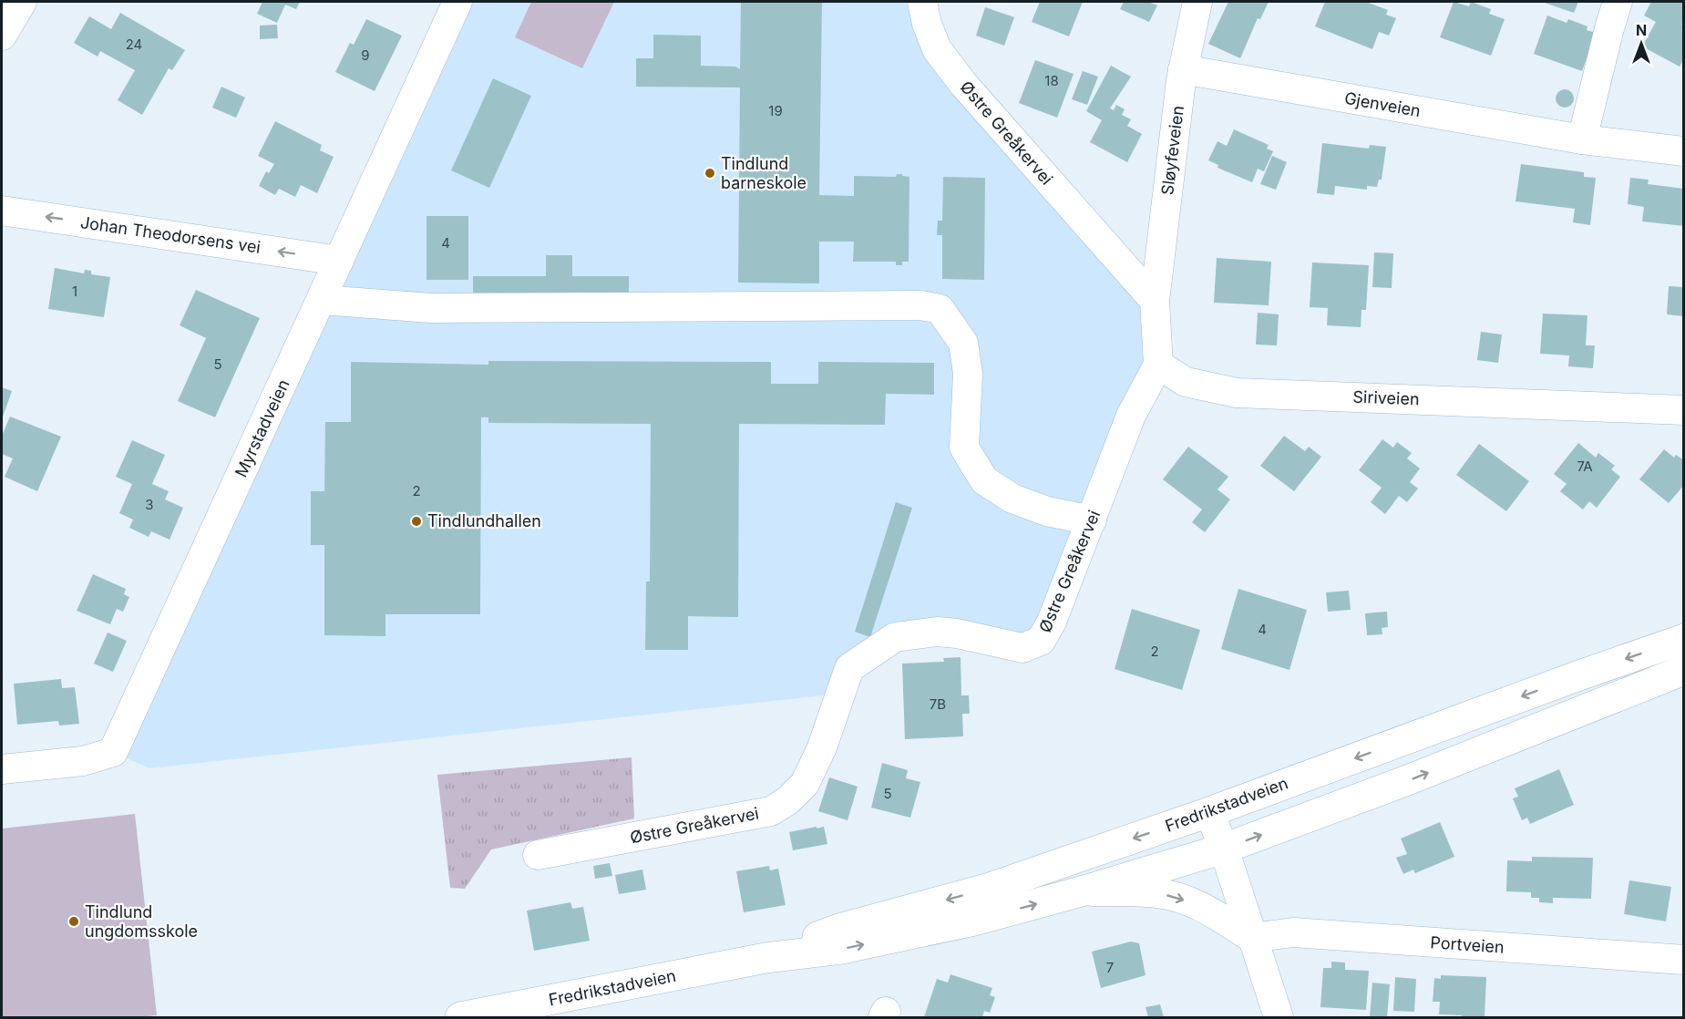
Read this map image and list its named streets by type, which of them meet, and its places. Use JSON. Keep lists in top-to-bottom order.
{
  "streets": {
    "main road": ["Fredrikstadveien"],
    "street": [
      "Gjenveien",
      "Østre Greåkervei",
      "Sløyfeveien",
      "Johan Theodorsens vei",
      "Siriveien",
      "Myrstadveien",
      "Portveien"
    ]
  },
  "crossings": [
    ["Gjenveien", "Sløyfeveien"],
    ["Østre Greåkervei", "Sløyfeveien"],
    ["Østre Greåkervei", "Siriveien"],
    ["Johan Theodorsens vei", "Myrstadveien"]
  ],
  "one_way": ["Johan Theodorsens vei"],
  "places": ["Tindlund barneskole", "Tindlundhallen", "Tindlund ungdomsskole"],
  "house_numbers": [
    "24",
    "9",
    "18",
    "19",
    "4",
    "1",
    "5",
    "7A",
    "2",
    "3",
    "4",
    "2",
    "7B",
    "5",
    "7"
  ],
  "north": "top"
}
